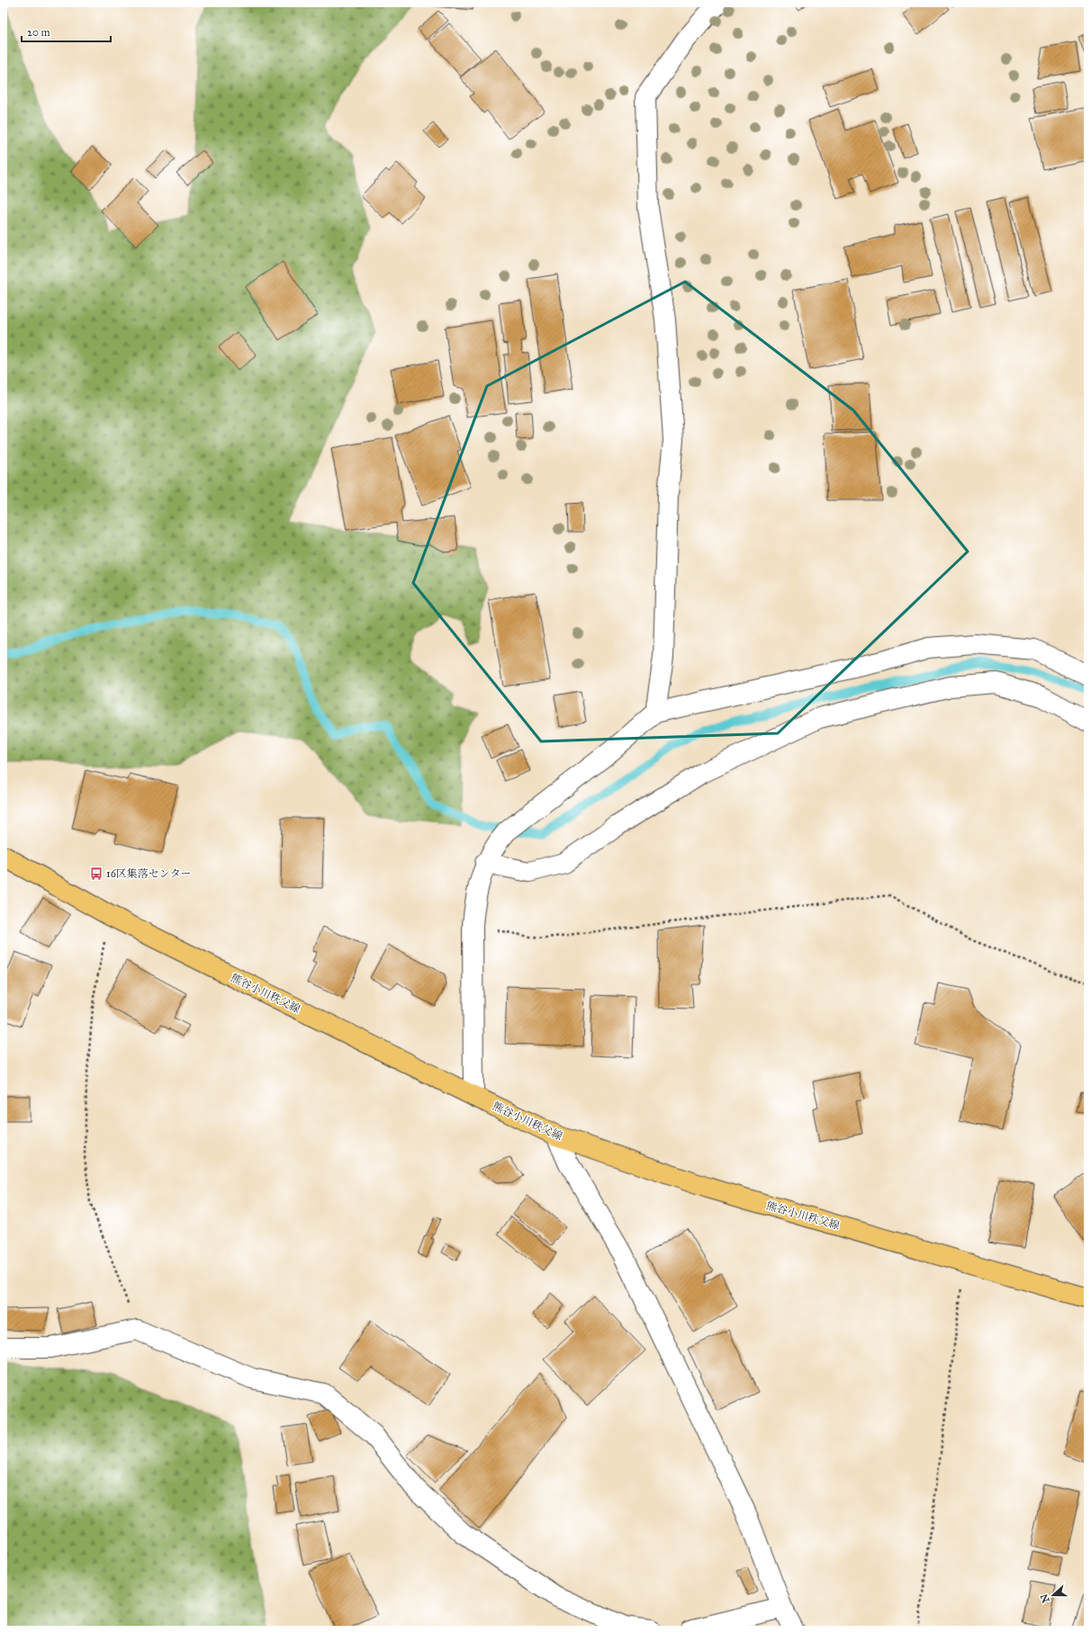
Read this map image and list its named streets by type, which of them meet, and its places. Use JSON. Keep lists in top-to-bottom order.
{
  "streets": {
    "main road": ["熊谷小川秩父線"]
  },
  "places": {
    "bus stop": ["16区集落センター"]
  },
  "scale_bar": "20 m",
  "north": "left"
}
